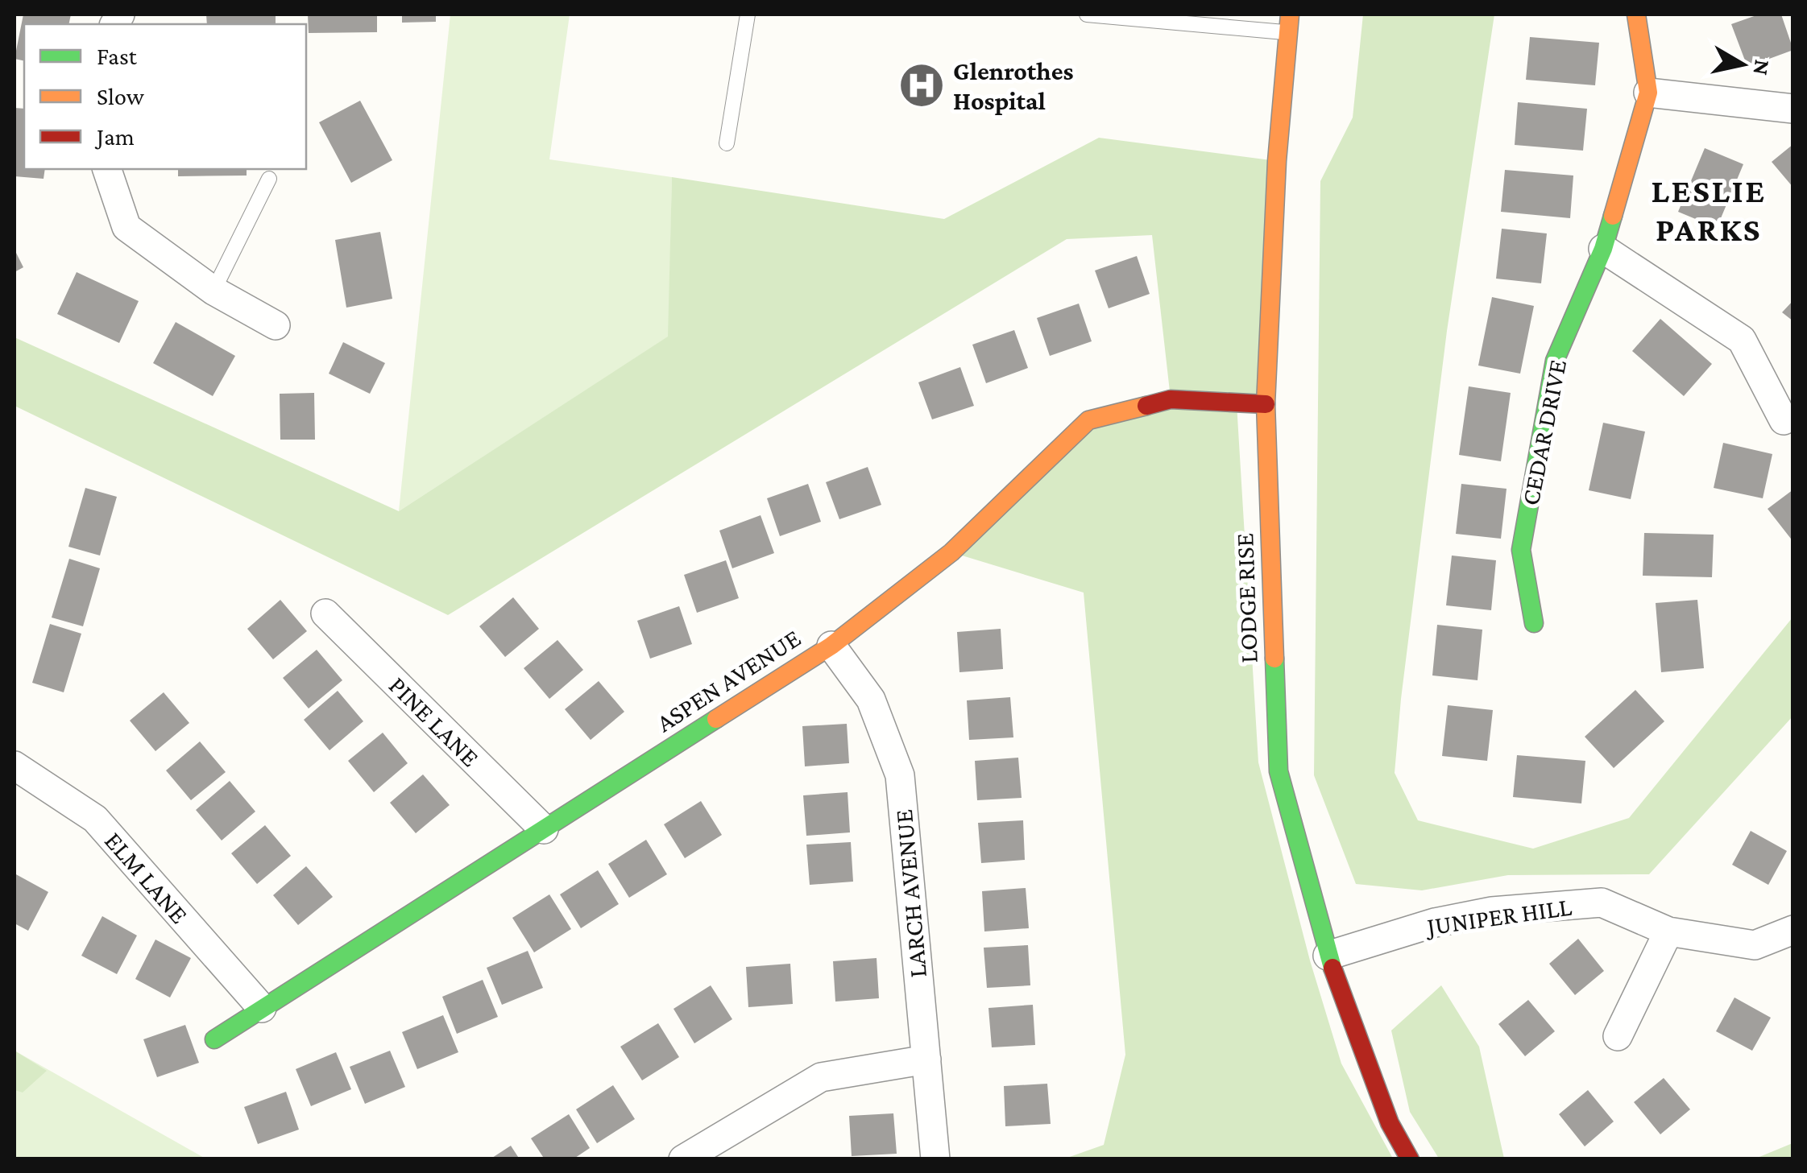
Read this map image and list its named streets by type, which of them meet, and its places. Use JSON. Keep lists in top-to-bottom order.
{
  "streets": {
    "street": [
      "CEDAR DRIVE",
      "LODGE RISE",
      "ASPEN AVENUE",
      "PINE LANE",
      "ELM LANE",
      "LARCH AVENUE",
      "JUNIPER HILL"
    ]
  },
  "crossings": [
    ["LODGE RISE", "ASPEN AVENUE"],
    ["LODGE RISE", "JUNIPER HILL"],
    ["ASPEN AVENUE", "PINE LANE"],
    ["ASPEN AVENUE", "ELM LANE"],
    ["ASPEN AVENUE", "LARCH AVENUE"]
  ],
  "districts": ["LESLIE PARKS"],
  "places": {
    "hospital": ["Glenrothes Hospital"]
  },
  "legend": ["Fast", "Slow", "Jam"],
  "north": "right"
}
